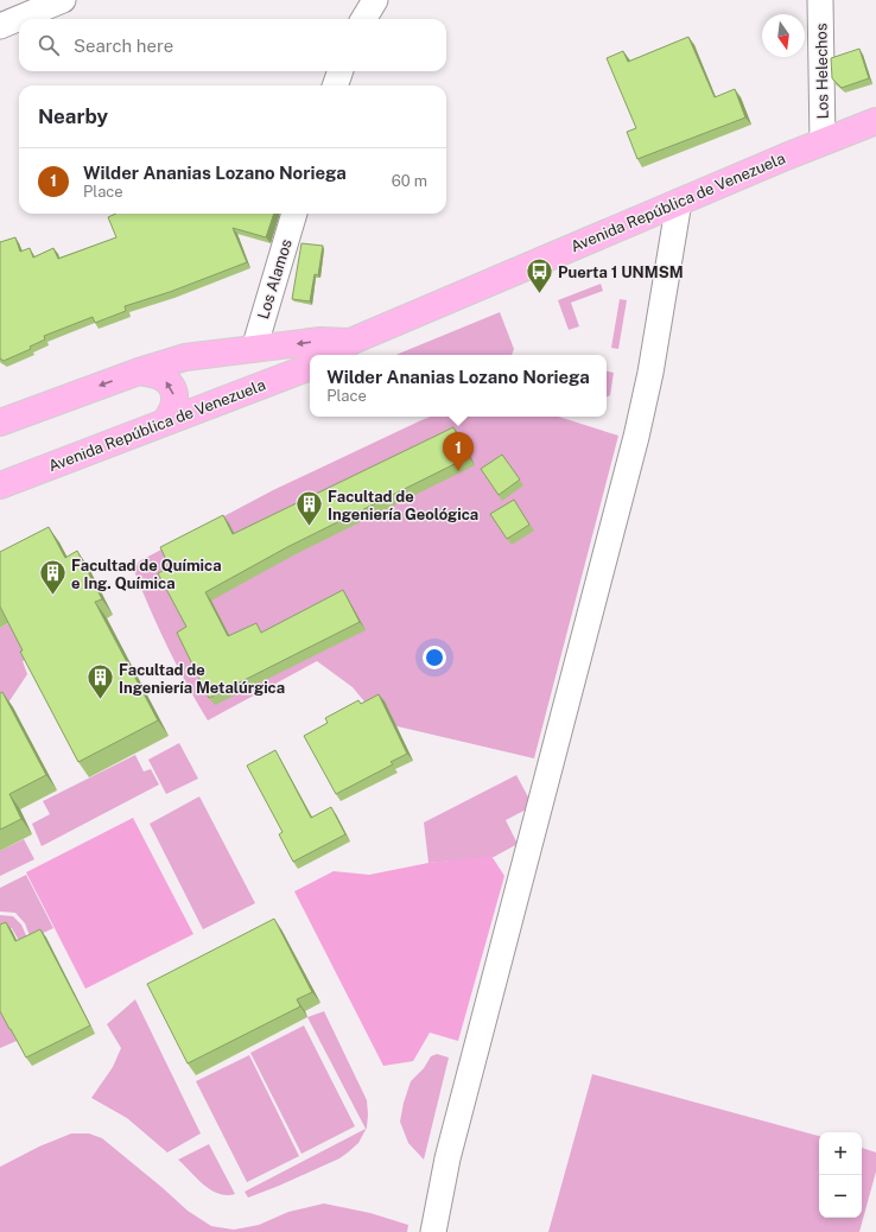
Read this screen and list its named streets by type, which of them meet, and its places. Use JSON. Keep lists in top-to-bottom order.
{
  "streets": {
    "main road": ["Avenida República de Venezuela"],
    "street": ["Los Helechos", "Los Alamos"]
  },
  "crossings": [
    ["Los Helechos", "Avenida República de Venezuela"],
    ["Avenida República de Venezuela", "Los Alamos"]
  ],
  "places": {
    "bus stop": ["Puerta 1 UNMSM"],
    "building": ["Facultad de Ingeniería Geológica", "Facultad de Química e Ing. Química", "Facultad de Ingeniería Metalúrgica"]
  },
  "north": "bottom",
  "page": {
    "search": "Search here",
    "heading": "Nearby",
    "list": [
      {
        "mark": "1",
        "name": "Wilder Ananias Lozano Noriega",
        "note": "Place",
        "value": "60 m"
      }
    ],
    "popup": ["Wilder Ananias Lozano Noriega", "Place"],
    "pins": "1",
    "map_buttons": ["+", "−"]
  }
}
